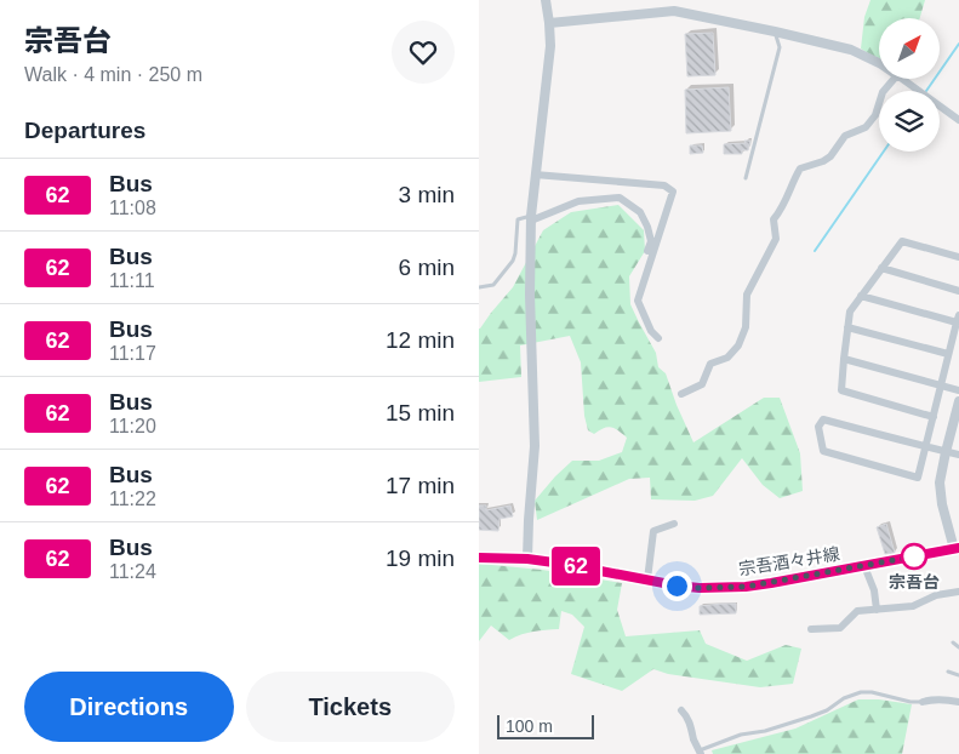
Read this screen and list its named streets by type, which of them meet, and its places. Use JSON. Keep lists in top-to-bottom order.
{
  "streets": {
    "main road": ["宗吾酒々井線"]
  },
  "places": ["宗吾台"],
  "lines": ["bus line 62"],
  "scale_bar": "100 m",
  "north": "top right",
  "page": {
    "heading": [
      ["宗吾台", "Walk · 4 min · 250 m"],
      "Departures"
    ],
    "on_map": "62",
    "list": [
      {
        "mark": "62",
        "name": "Bus",
        "note": "11:08",
        "value": "3 min"
      },
      {
        "mark": "62",
        "name": "Bus",
        "note": "11:11",
        "value": "6 min"
      },
      {
        "mark": "62",
        "name": "Bus",
        "note": "11:17",
        "value": "12 min"
      },
      {
        "mark": "62",
        "name": "Bus",
        "note": "11:20",
        "value": "15 min"
      },
      {
        "mark": "62",
        "name": "Bus",
        "note": "11:22",
        "value": "17 min"
      },
      {
        "mark": "62",
        "name": "Bus",
        "note": "11:24",
        "value": "19 min"
      }
    ],
    "buttons": ["Directions", "Tickets"],
    "scale": "100 m"
  }
}
